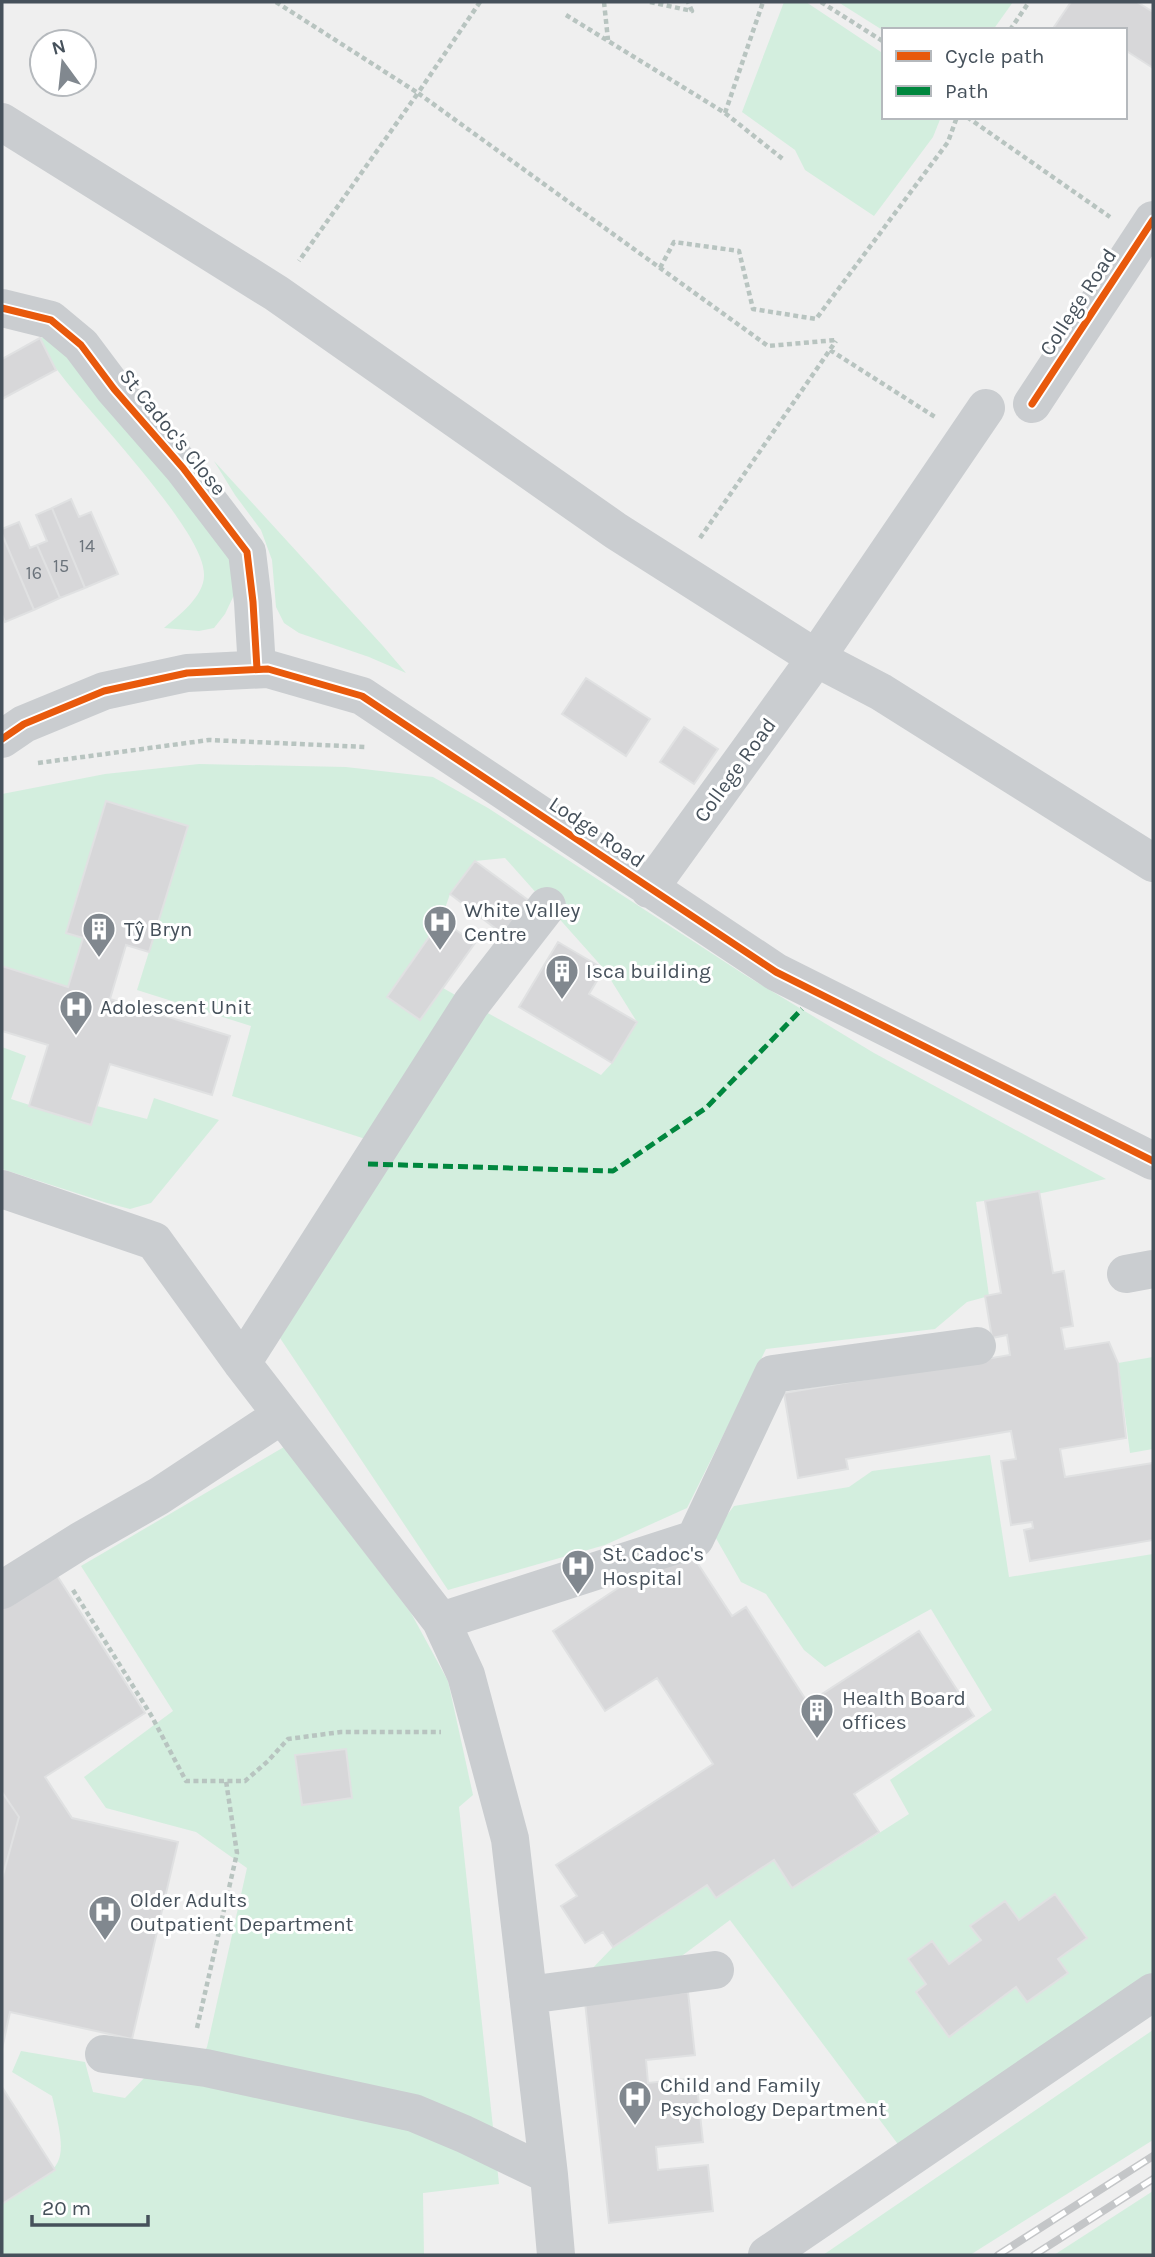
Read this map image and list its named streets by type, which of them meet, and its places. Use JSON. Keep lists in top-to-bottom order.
{
  "streets": {
    "street": ["College Road", "St Cadoc's Close", "Lodge Road"]
  },
  "crossings": [
    ["College Road", "Lodge Road"],
    ["St Cadoc's Close", "Lodge Road"]
  ],
  "places": {
    "hospital": [
      "White Valley Centre",
      "Adolescent Unit",
      "St. Cadoc's Hospital",
      "Older Adults Outpatient Department",
      "Child and Family Psychology Department"
    ],
    "building": ["Tŷ Bryn", "Isca building", "Health Board offices"]
  },
  "house_numbers": ["14", "15", "16"],
  "legend": ["Cycle path", "Path"],
  "scale_bar": "20 m",
  "north": "top"
}
